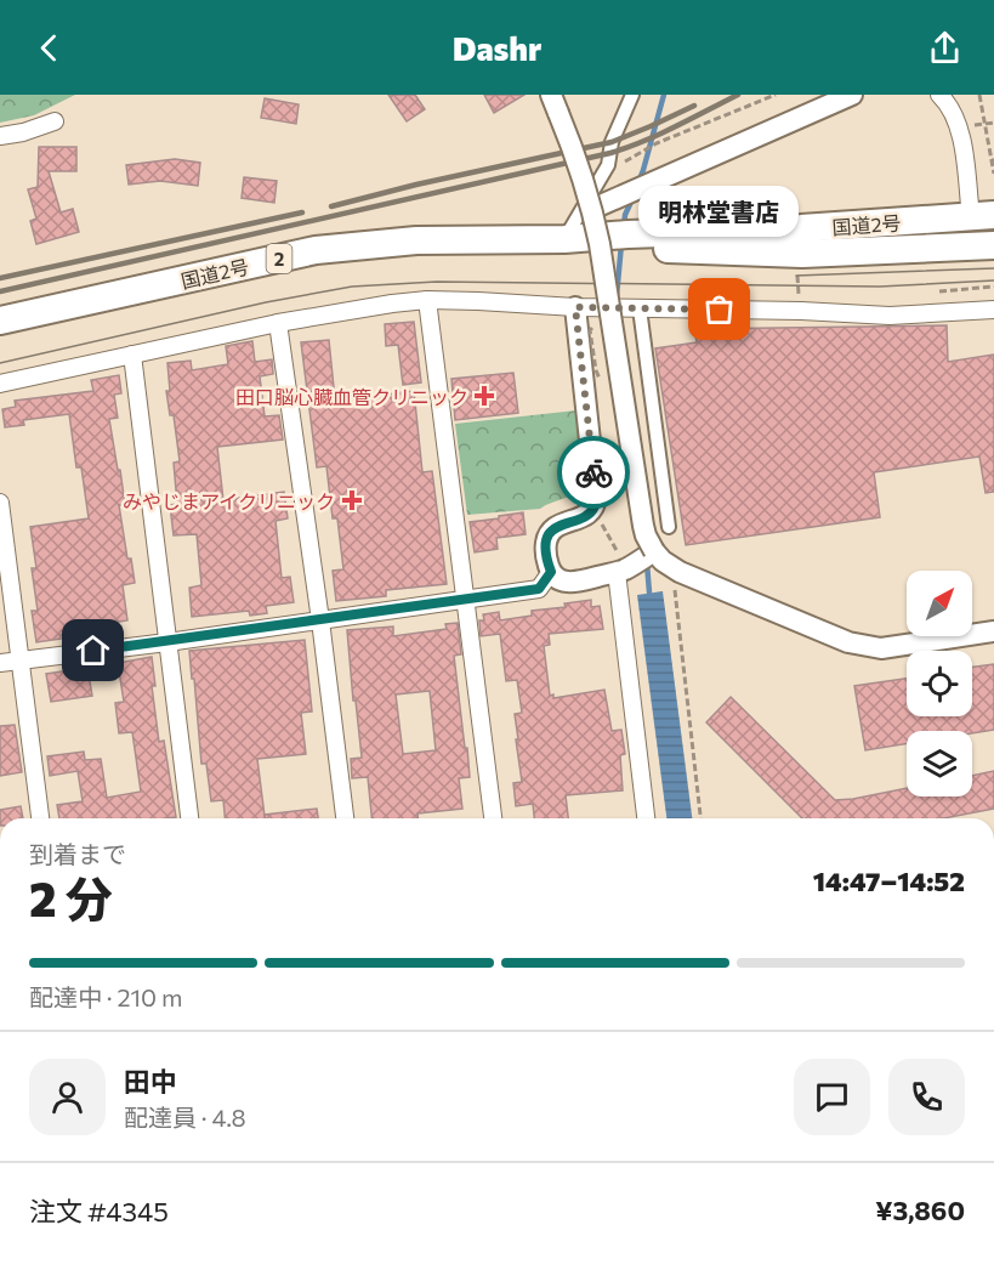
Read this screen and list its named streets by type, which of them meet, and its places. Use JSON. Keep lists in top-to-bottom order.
{
  "streets": {
    "highway": ["国道2号", "2"]
  },
  "places": {
    "other": ["明林堂書店"],
    "health": ["田口脳心臓血管クリニック", "みやじまアイクリニック"]
  },
  "north": "top right",
  "page": {
    "header": "Dashr",
    "bubble": "明林堂書店",
    "heading": ["2 分", "到着まで", "14:47–14:52"],
    "panel": [
      "田中",
      "配達員 · 4.8",
      "注文 #4345",
      "¥3,860"
    ],
    "bar": "配達中 · 210 m"
  }
}
